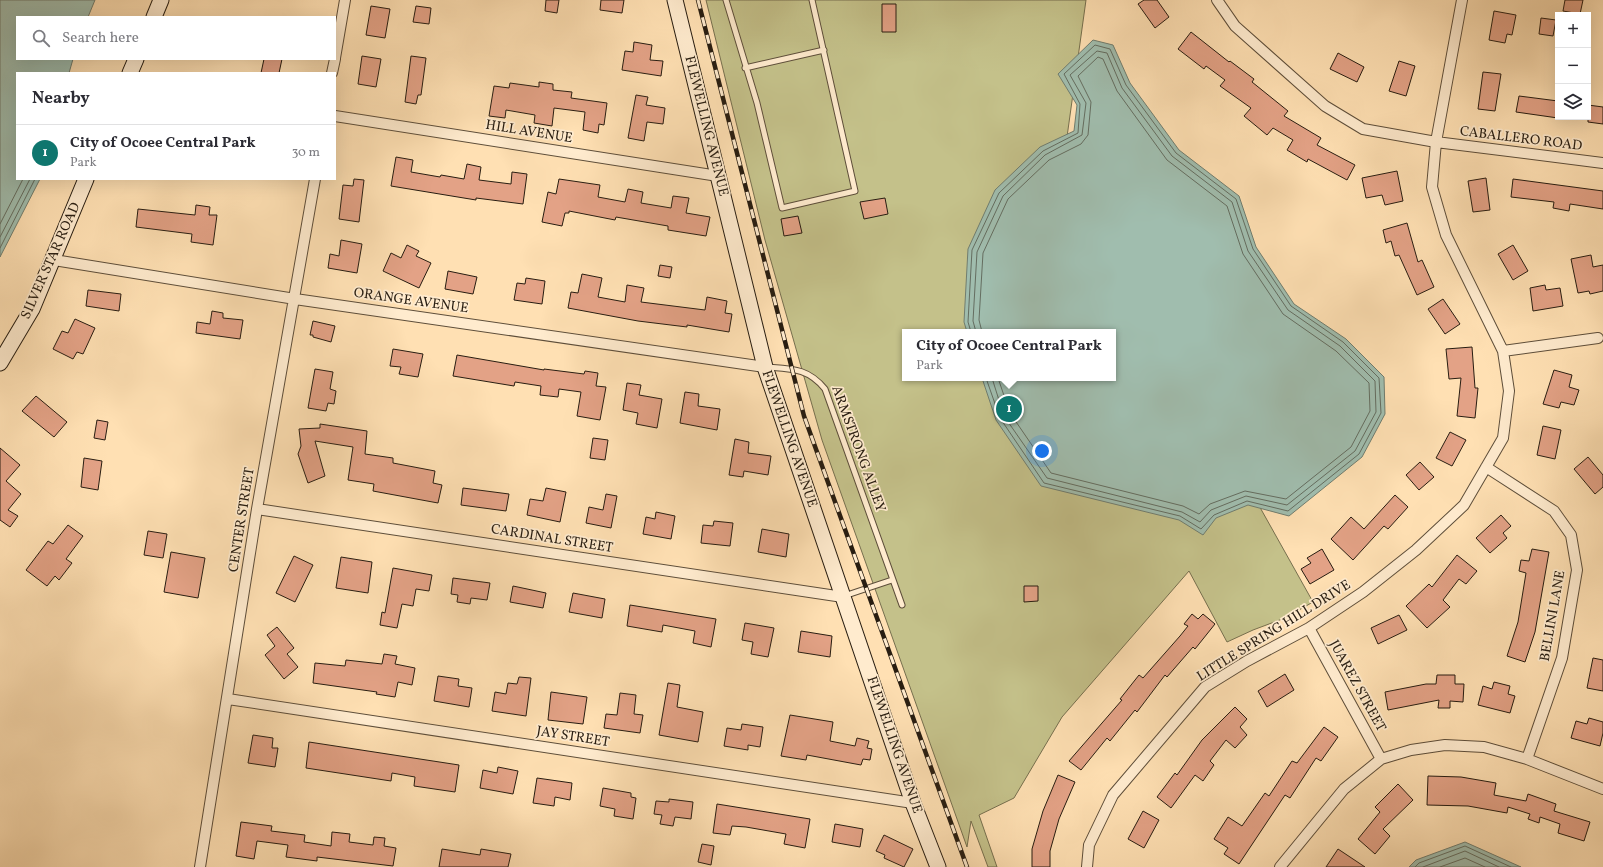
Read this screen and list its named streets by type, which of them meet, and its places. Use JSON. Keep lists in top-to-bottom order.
{
  "streets": {
    "street": [
      "FLEWELLING AVENUE",
      "HILL AVENUE",
      "CABALLERO ROAD",
      "SILVER STAR ROAD",
      "ORANGE AVENUE",
      "CENTER STREET",
      "CARDINAL STREET",
      "BELLINI LANE",
      "LITTLE SPRING HILL DRIVE",
      "JUAREZ STREET",
      "JAY STREET"
    ],
    "lane": ["ARMSTRONG ALLEY"]
  },
  "crossings": [
    ["FLEWELLING AVENUE", "HILL AVENUE"],
    ["FLEWELLING AVENUE", "ORANGE AVENUE"],
    ["FLEWELLING AVENUE", "ARMSTRONG ALLEY"],
    ["FLEWELLING AVENUE", "CARDINAL STREET"],
    ["FLEWELLING AVENUE", "JAY STREET"],
    ["CABALLERO ROAD", "LITTLE SPRING HILL DRIVE"],
    ["SILVER STAR ROAD", "ORANGE AVENUE"],
    ["ORANGE AVENUE", "ARMSTRONG ALLEY"],
    ["ORANGE AVENUE", "CENTER STREET"],
    ["CENTER STREET", "CARDINAL STREET"],
    ["CENTER STREET", "JAY STREET"],
    ["BELLINI LANE", "LITTLE SPRING HILL DRIVE"],
    ["LITTLE SPRING HILL DRIVE", "JUAREZ STREET"]
  ],
  "page": {
    "map_buttons": ["+", "−"],
    "search": "Search here",
    "heading": "Nearby",
    "list": [
      {
        "mark": "1",
        "name": "City of Ocoee Central Park",
        "note": "Park",
        "value": "30 m"
      }
    ],
    "popup": ["City of Ocoee Central Park", "Park"],
    "pins": "1"
  }
}
